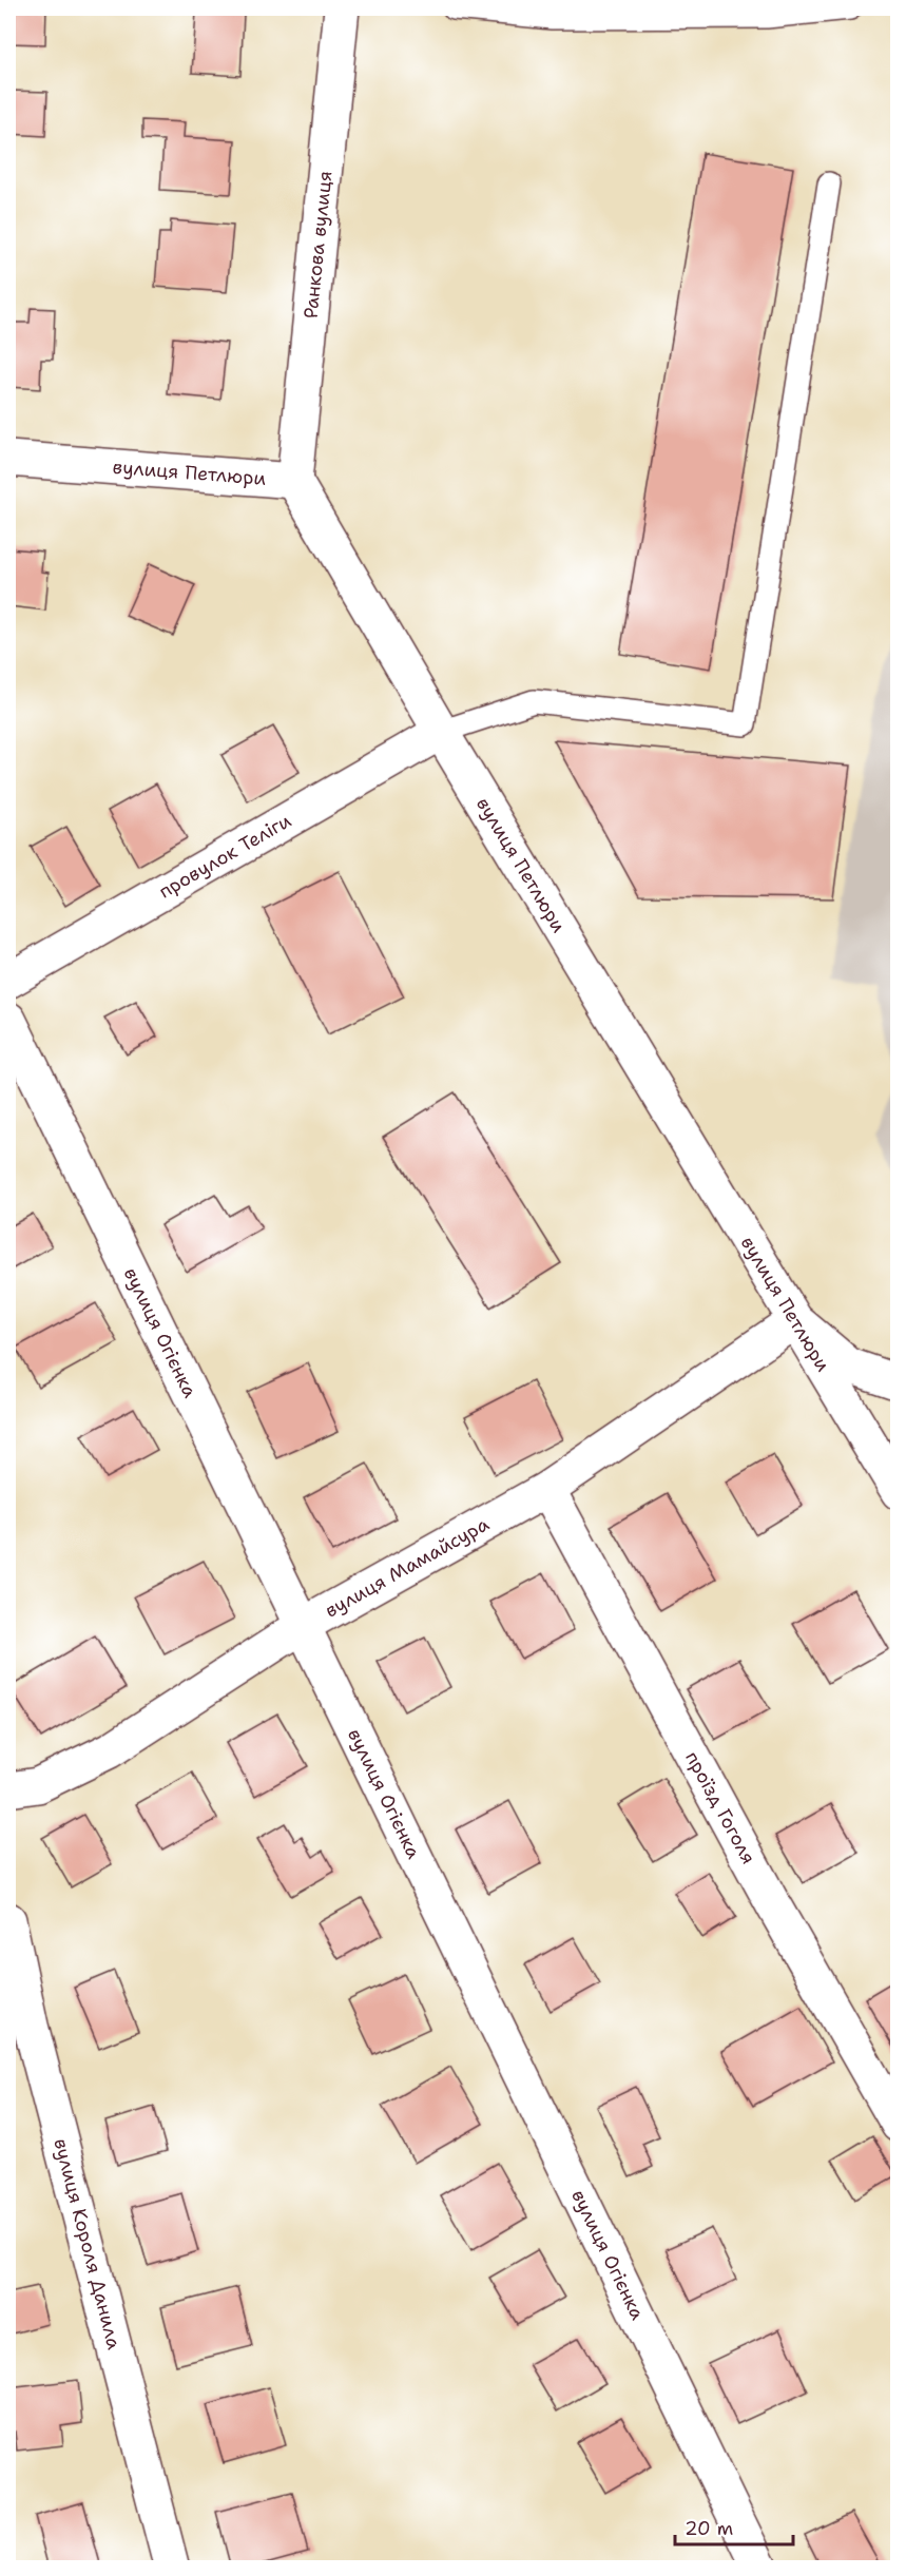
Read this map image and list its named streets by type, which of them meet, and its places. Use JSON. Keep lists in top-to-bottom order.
{
  "streets": {
    "street": [
      "Ранкова вулиця",
      "вулиця Петлюри",
      "провулок Теліги",
      "вулиця Огієнка",
      "вулиця Мамайсура",
      "проїзд Гоголя",
      "вулиця Короля Данила"
    ]
  },
  "crossings": [
    ["Ранкова вулиця", "вулиця Петлюри"],
    ["вулиця Петлюри", "провулок Теліги"],
    ["вулиця Петлюри", "вулиця Мамайсура"],
    ["вулиця Огієнка", "вулиця Мамайсура"],
    ["вулиця Мамайсура", "проїзд Гоголя"]
  ],
  "scale_bar": "20 m"
}
